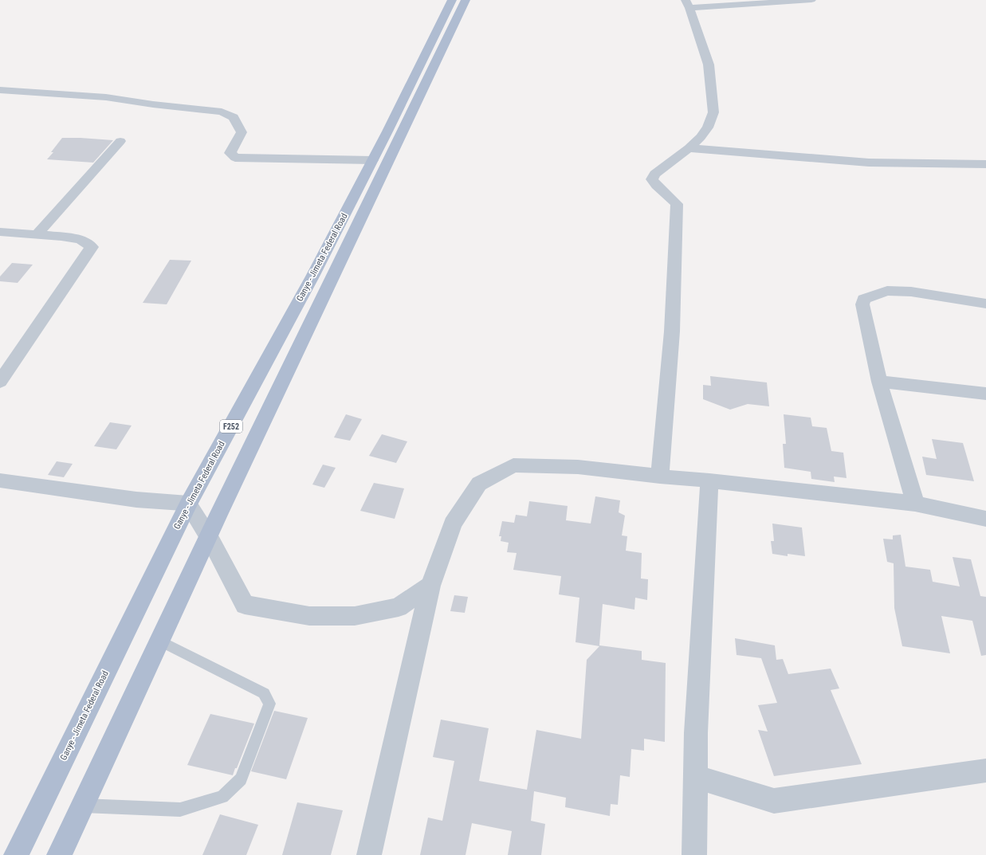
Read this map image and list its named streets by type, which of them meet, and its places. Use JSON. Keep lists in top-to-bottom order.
{
  "streets": {
    "main road": ["Ganye - Jimeta Federal Road", "F252"]
  }
}
